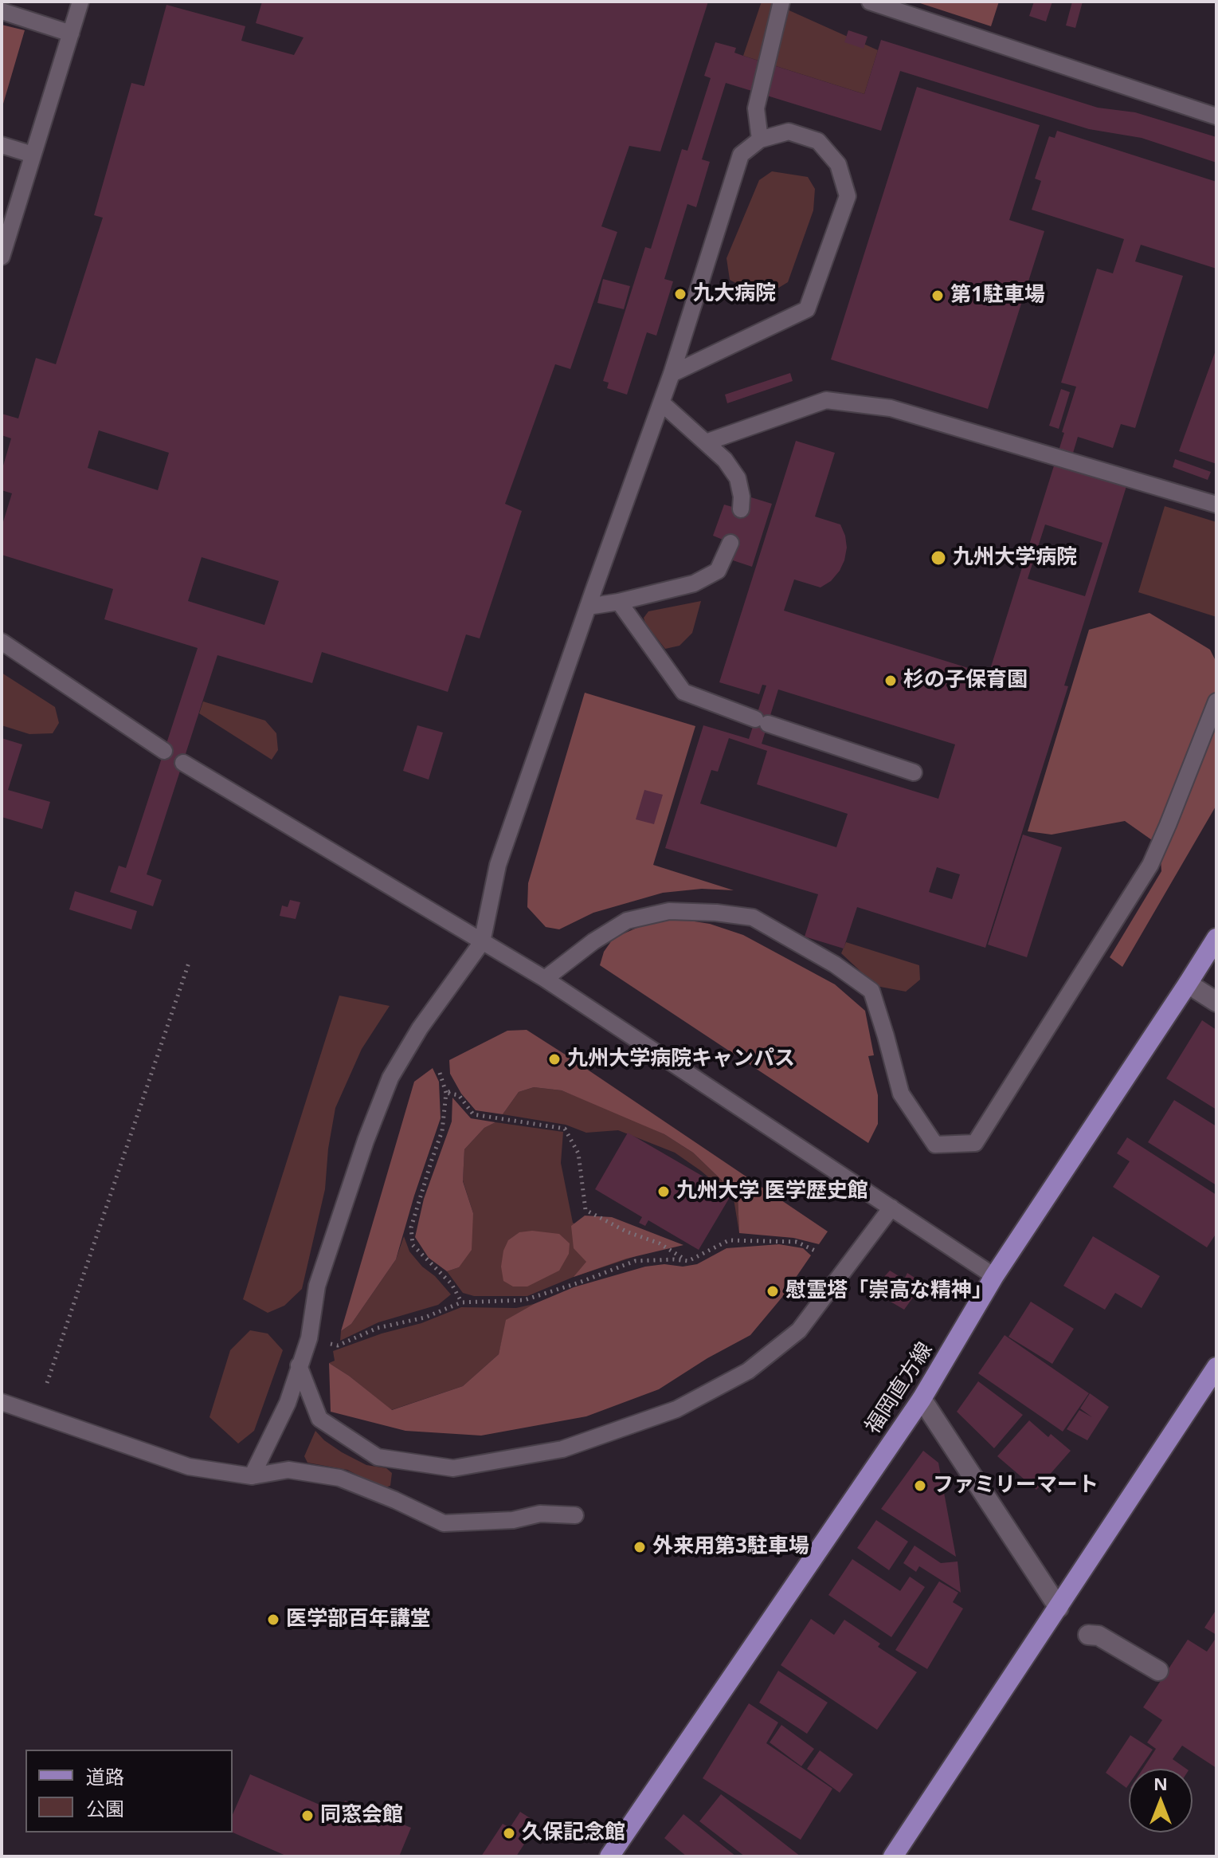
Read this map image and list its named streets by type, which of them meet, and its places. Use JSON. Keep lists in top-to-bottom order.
{
  "streets": {
    "main road": ["福岡直方線"]
  },
  "places": [
    "九大病院",
    "第1駐車場",
    "九州大学病院",
    "杉の子保育園",
    "九州大学病院キャンパス",
    "九州大学 医学歴史館",
    "慰霊塔「崇高な精神」",
    "ファミリーマート",
    "外来用第3駐車場",
    "医学部百年講堂",
    "同窓会館",
    "久保記念館"
  ],
  "legend": ["道路", "公園"],
  "north": "top"
}
